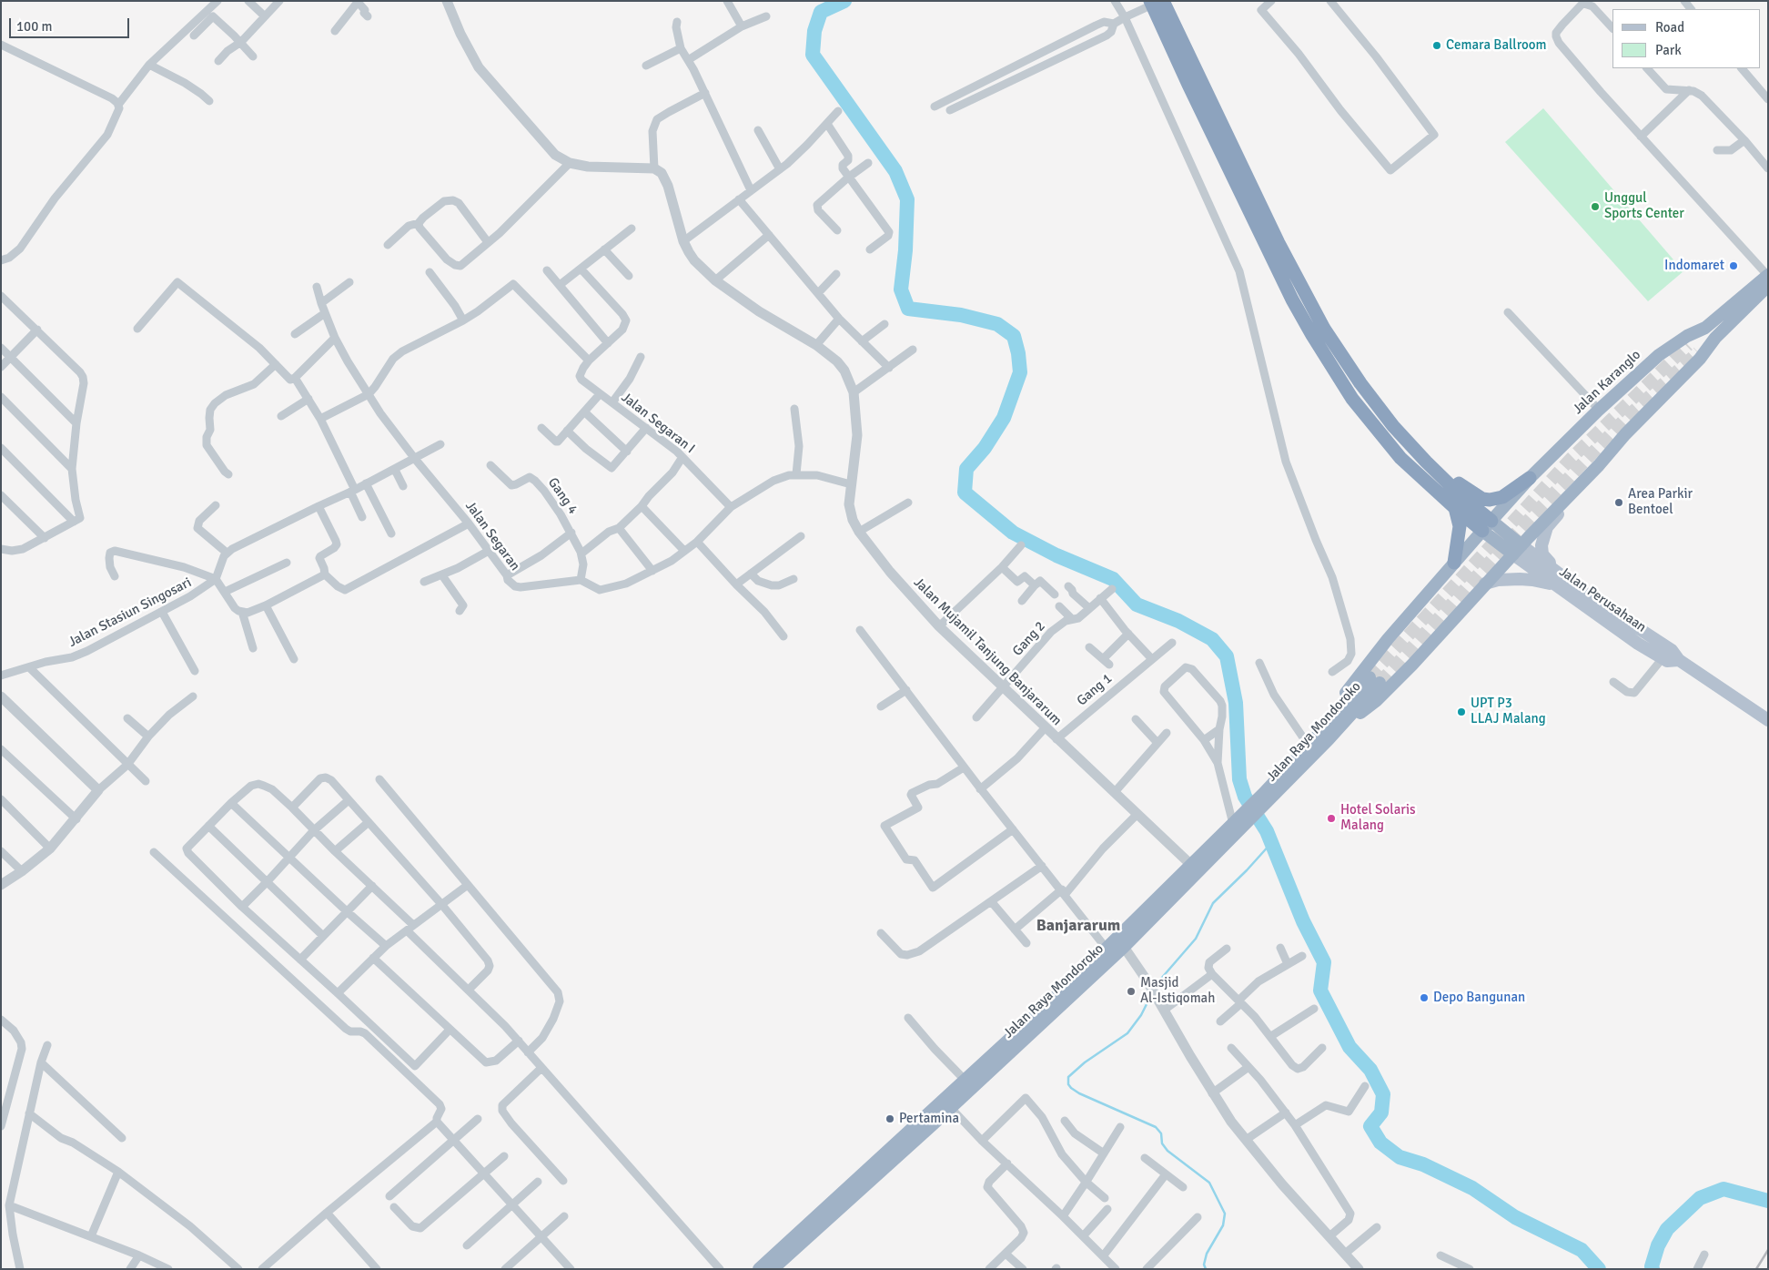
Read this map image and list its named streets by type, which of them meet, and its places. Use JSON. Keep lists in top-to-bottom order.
{
  "streets": {
    "highway": ["Jalan Karanglo", "Jalan Raya Mondoroko"],
    "main road": ["Jalan Perusahaan"],
    "street": [
      "Jalan Segaran I",
      "Gang 4",
      "Jalan Segaran",
      "Jalan Stasiun Singosari",
      "Gang 2",
      "Jalan Mujamil Tanjung Banjararum",
      "Gang 1"
    ]
  },
  "crossings": [
    ["Jalan Karanglo", "Jalan Raya Mondoroko"],
    ["Jalan Segaran I", "Jalan Segaran"],
    ["Gang 4", "Jalan Segaran"],
    ["Jalan Segaran", "Jalan Mujamil Tanjung Banjararum"],
    ["Jalan Perusahaan", "Jalan Raya Mondoroko"],
    ["Gang 2", "Jalan Mujamil Tanjung Banjararum"],
    ["Jalan Mujamil Tanjung Banjararum", "Gang 1"],
    ["Jalan Mujamil Tanjung Banjararum", "Jalan Raya Mondoroko"]
  ],
  "districts": ["Banjararum"],
  "places": [
    "Cemara Ballroom",
    "Unggul Sports Center",
    "Indomaret",
    "Area Parkir Bentoel",
    "UPT P3 LLAJ Malang",
    "Hotel Solaris Malang",
    "Masjid Al-Istiqomah",
    "Depo Bangunan",
    "Pertamina"
  ],
  "legend": ["Road", "Park"],
  "scale_bar": "100 m"
}
